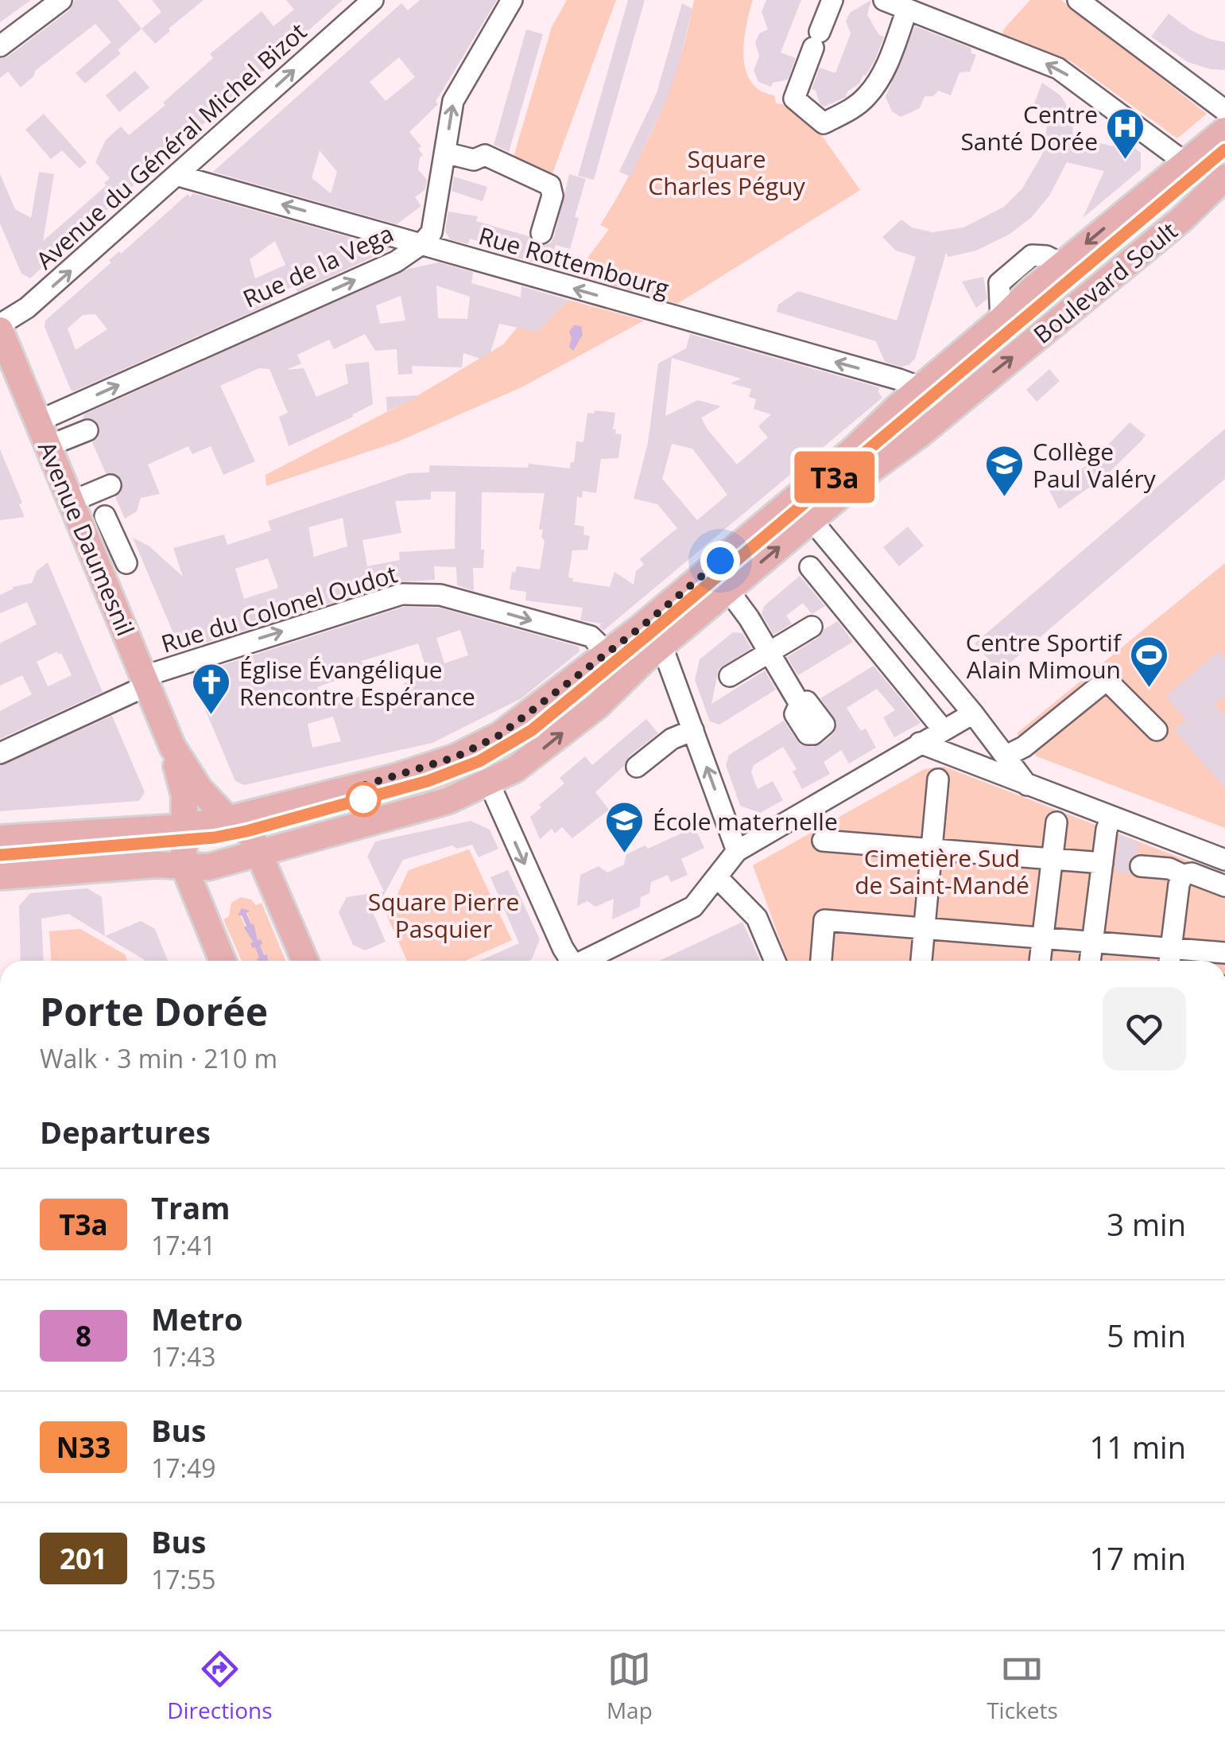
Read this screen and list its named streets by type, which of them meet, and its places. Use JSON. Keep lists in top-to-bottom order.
{
  "streets": {
    "main road": ["Boulevard Soult", "Avenue Daumesnil"],
    "street": [
      "Avenue du Général Michel Bizot",
      "Rue Rottembourg",
      "Rue de la Vega",
      "Rue du Colonel Oudot"
    ]
  },
  "crossings": [
    ["Avenue du Général Michel Bizot", "Rue Rottembourg"],
    ["Avenue du Général Michel Bizot", "Avenue Daumesnil"],
    ["Rue Rottembourg", "Rue de la Vega"],
    ["Rue Rottembourg", "Boulevard Soult"],
    ["Rue de la Vega", "Avenue Daumesnil"],
    ["Boulevard Soult", "Avenue Daumesnil"],
    ["Boulevard Soult", "Rue du Colonel Oudot"],
    ["Avenue Daumesnil", "Rue du Colonel Oudot"]
  ],
  "one_way": [
    "Avenue du Général Michel Bizot",
    "Rue Rottembourg",
    "Rue de la Vega",
    "Rue du Colonel Oudot"
  ],
  "parks": ["Square Charles Péguy", "Cimetière Sud de Saint-Mandé", "Square Pierre Pasquier"],
  "places": {
    "hospital": ["Centre Santé Dorée"],
    "school or university": ["Collège Paul Valéry", "École maternelle"],
    "sports": ["Centre Sportif Alain Mimoun"],
    "church": ["Église Évangélique Rencontre Espérance"]
  },
  "lines": ["tram line T3a"],
  "page": {
    "on_map": "T3a",
    "heading": [
      ["Porte Dorée", "Walk · 3 min · 210 m"],
      "Departures"
    ],
    "list": [
      {
        "mark": "T3a",
        "name": "Tram",
        "note": "17:41",
        "value": "3 min"
      },
      {
        "mark": "8",
        "name": "Metro",
        "note": "17:43",
        "value": "5 min"
      },
      {
        "mark": "N33",
        "name": "Bus",
        "note": "17:49",
        "value": "11 min"
      },
      {
        "mark": "201",
        "name": "Bus",
        "note": "17:55",
        "value": "17 min"
      }
    ],
    "tabs": ["Directions", "Map", "Tickets"]
  }
}
